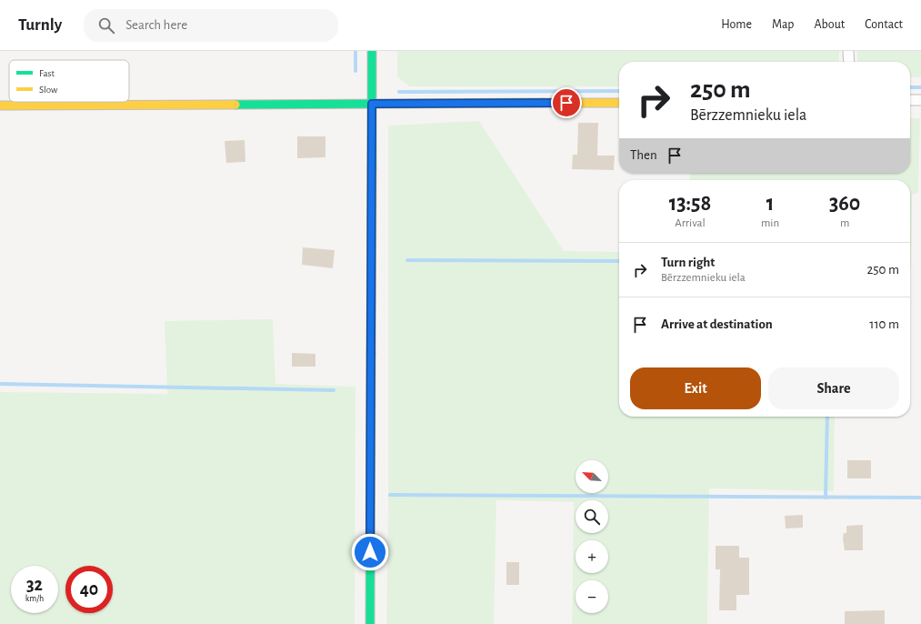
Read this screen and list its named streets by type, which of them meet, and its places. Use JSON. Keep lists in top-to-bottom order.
{
  "legend": ["Fast", "Slow"],
  "north": "top left",
  "page": {
    "header": "Turnly",
    "search": "Search here",
    "nav": [
      "Home",
      "Map",
      "About",
      "Contact"
    ],
    "turn": ["250 m", "Bērzzemnieku iela"],
    "then": "Then",
    "eta": [
      "13:58",
      "Arrival",
      "1",
      "min",
      "360",
      "m"
    ],
    "list": [
      {
        "name": "Turn right",
        "note": "Bērzzemnieku iela",
        "value": "250 m"
      },
      {
        "name": "Arrive at destination",
        "value": "110 m"
      }
    ],
    "buttons": ["Exit", "Share"],
    "map_buttons": ["+", "−"],
    "speed": "32 km/h",
    "limit": "40"
  }
}
